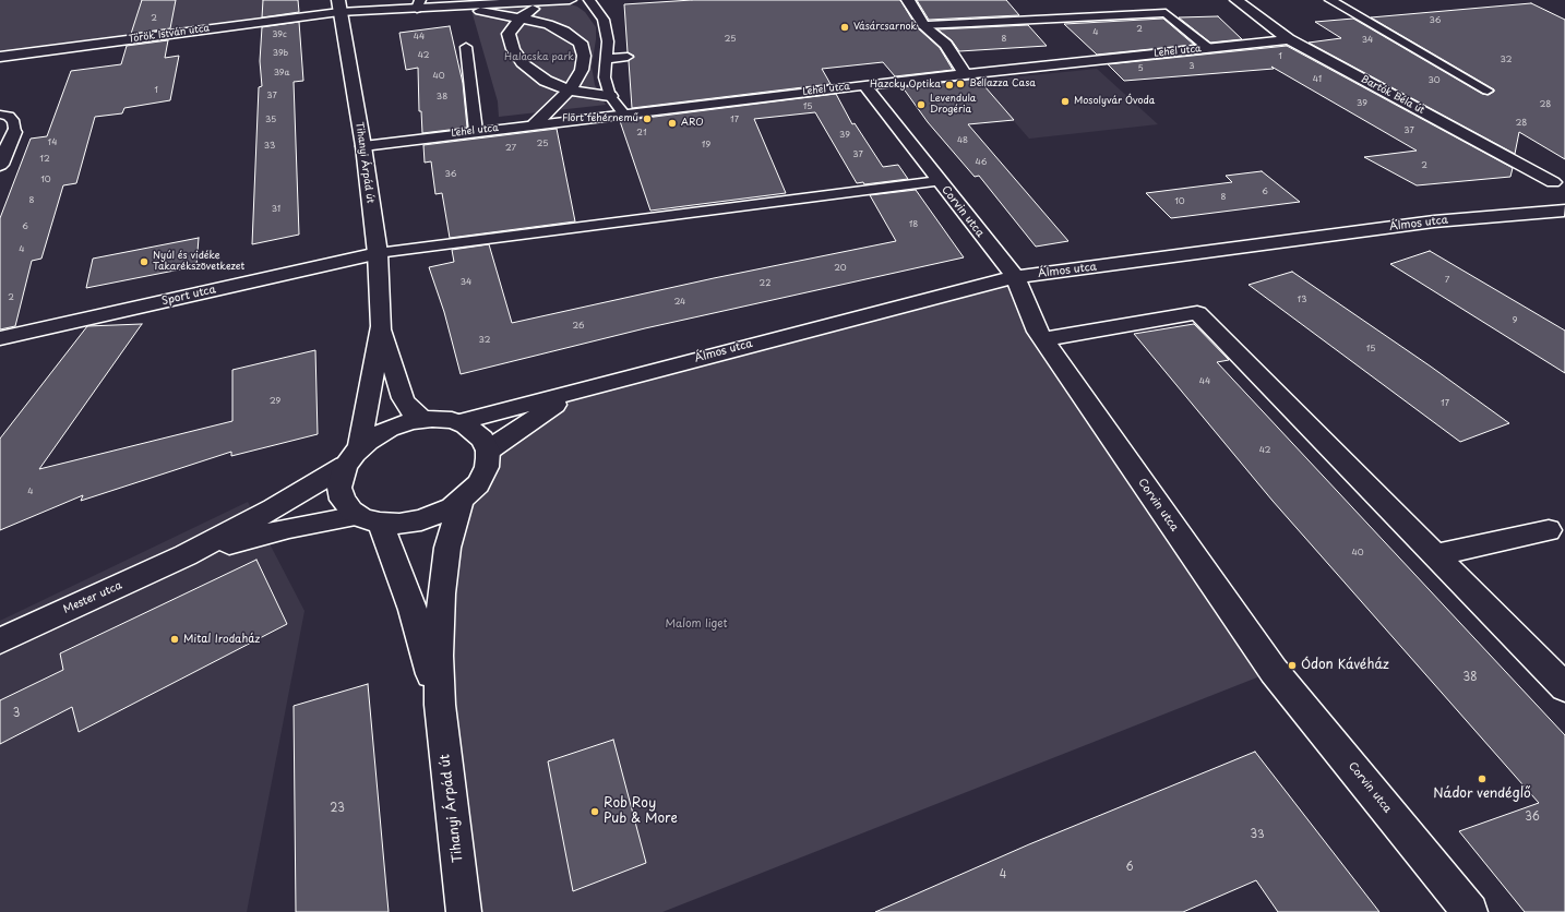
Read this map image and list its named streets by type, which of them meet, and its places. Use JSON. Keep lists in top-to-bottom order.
{
  "streets": {
    "street": [
      "Török István utca",
      "Lehel utca",
      "Bartók Béla út",
      "Tihanyi Árpád út",
      "Corvin utca",
      "Álmos utca",
      "Sport utca",
      "Mester utca"
    ]
  },
  "crossings": [
    ["Török István utca", "Tihanyi Árpád út"],
    ["Lehel utca", "Bartók Béla út"],
    ["Lehel utca", "Tihanyi Árpád út"],
    ["Lehel utca", "Corvin utca"],
    ["Bartók Béla út", "Álmos utca"],
    ["Tihanyi Árpád út", "Álmos utca"],
    ["Tihanyi Árpád út", "Sport utca"],
    ["Tihanyi Árpád út", "Mester utca"],
    ["Corvin utca", "Álmos utca"],
    ["Álmos utca", "Mester utca"]
  ],
  "parks": ["Halacska park", "Malom liget"],
  "places": [
    "Vásárcsarnok",
    "Bellazza Casa",
    "Hazcky Optika",
    "Mosolyvár Óvoda",
    "Levendula Drogéria",
    "Flört fehérnemű",
    "ARO",
    "Nyúl és vidéke Takarékszövetkezet",
    "Mital Irodaház",
    "Ódon Kávéház",
    "Nádor vendéglő",
    "Rob Roy Pub & More"
  ],
  "house_numbers": [
    "2",
    "36",
    "2",
    "4",
    "39c",
    "44",
    "25",
    "8",
    "34",
    "39b",
    "42",
    "1",
    "32",
    "3",
    "5",
    "39a",
    "40",
    "41",
    "30",
    "1",
    "37",
    "38",
    "39",
    "28",
    "15",
    "35",
    "17",
    "28",
    "37",
    "21",
    "39",
    "48",
    "14",
    "25",
    "19",
    "33",
    "27",
    "37",
    "12",
    "46",
    "2",
    "36",
    "10",
    "6",
    "8",
    "8",
    "10",
    "31",
    "18",
    "6",
    "4",
    "20",
    "7",
    "34",
    "22",
    "2",
    "13",
    "24",
    "9",
    "26",
    "32",
    "15",
    "44",
    "29",
    "17",
    "42",
    "4",
    "40",
    "38",
    "3",
    "23",
    "36",
    "33",
    "6",
    "4"
  ]
}
